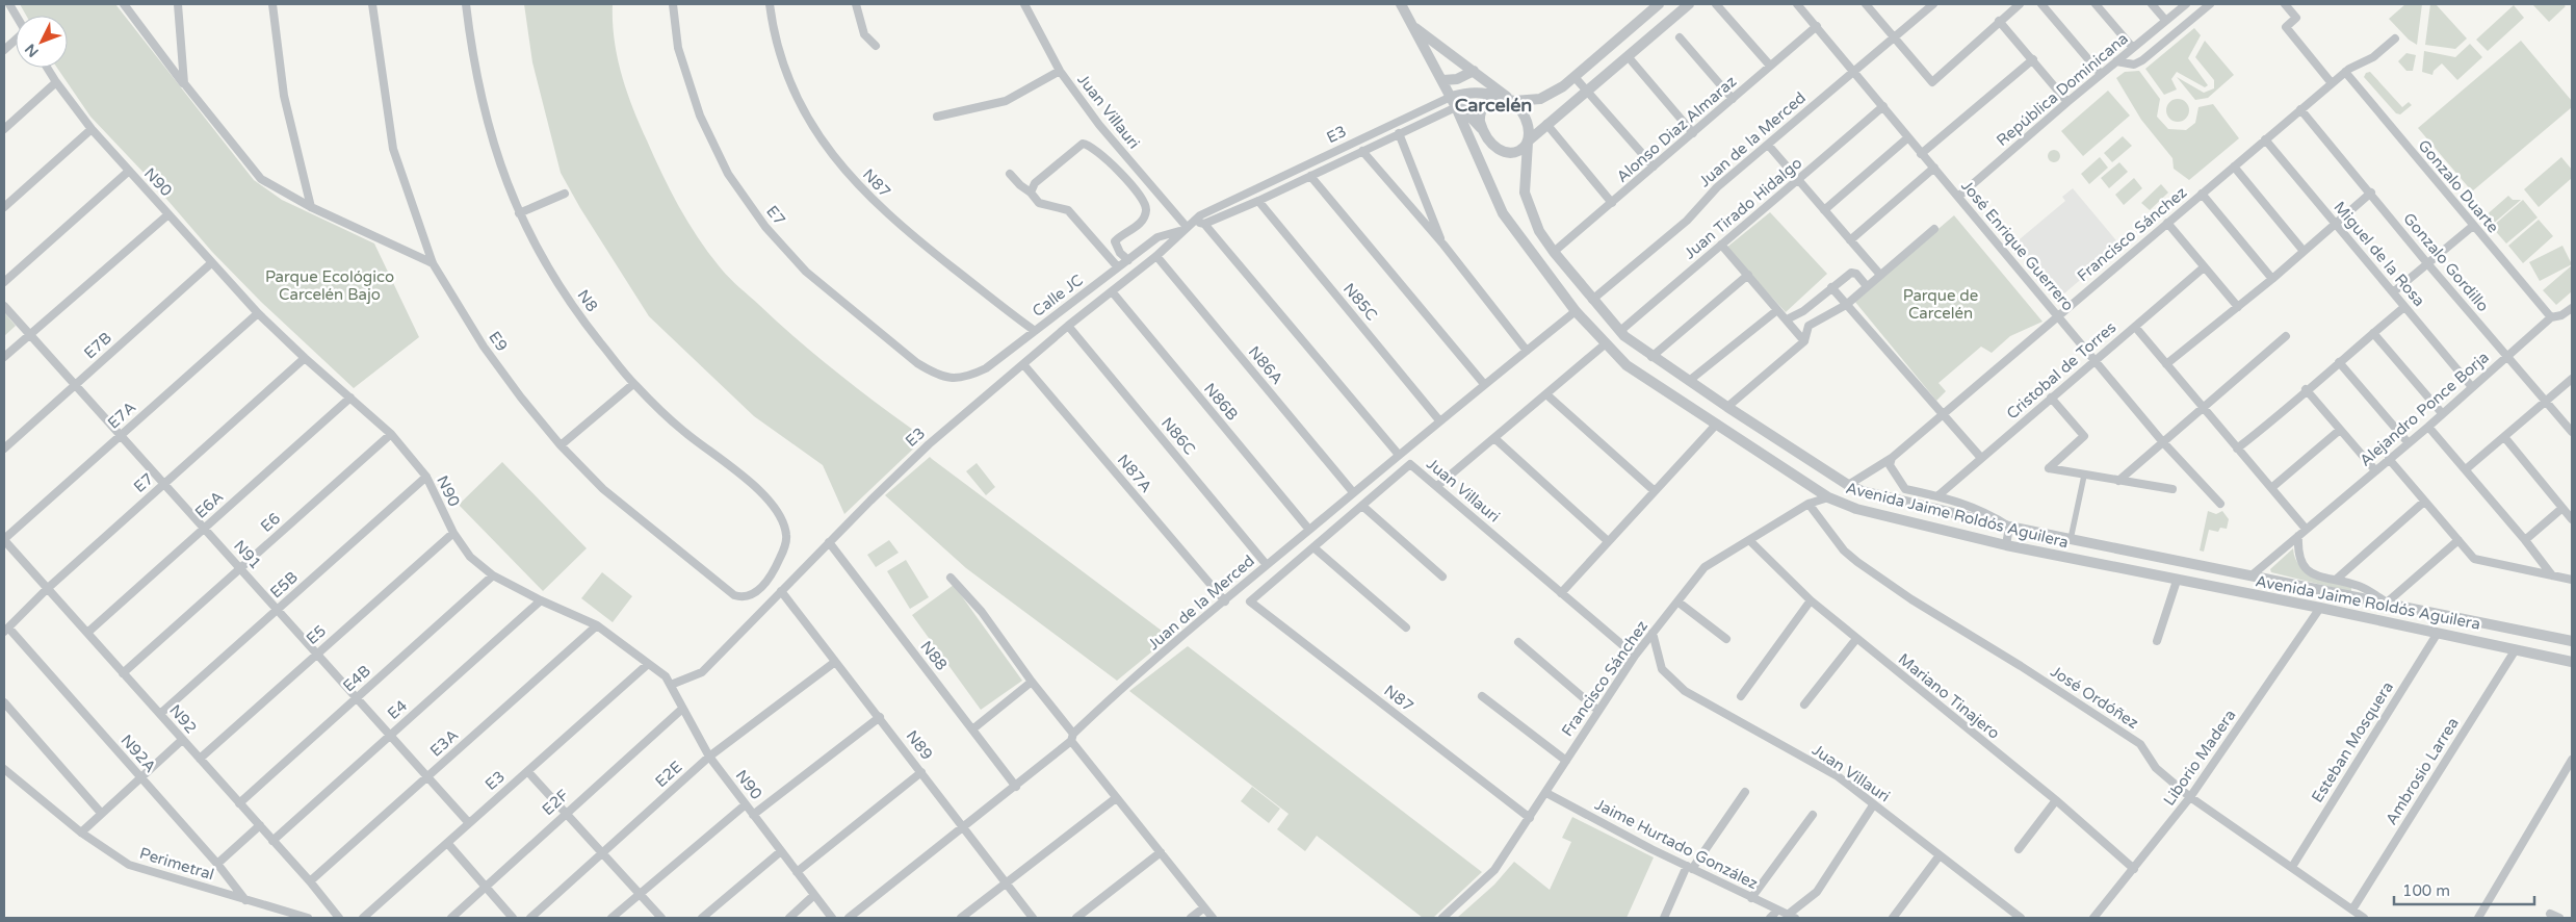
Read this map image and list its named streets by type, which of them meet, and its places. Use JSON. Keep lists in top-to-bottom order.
{
  "streets": {
    "street": [
      "República Dominicana",
      "Juan Villauri",
      "Alonso Diaz Almaraz",
      "E3",
      "Juan de la Merced",
      "N90",
      "N87",
      "Gonzalo Duarte",
      "Juan Tirado Hidalgo",
      "E7",
      "Francisco Sánchez",
      "José Enrique Guerrero",
      "Miguel de la Rosa",
      "Gonzalo Gordillo",
      "Calle JC",
      "N8",
      "N85C",
      "E9",
      "E7B",
      "N86A",
      "Cristobal de Torres",
      "N86B",
      "Alejandro Ponce Borja",
      "E7A",
      "N86C",
      "N87A",
      "E6A",
      "Avenida Jaime Roldós Aguilera",
      "E6",
      "N91",
      "E5B",
      "E5",
      "N88",
      "E4B",
      "Mariano Tinajero",
      "José Ordóñez",
      "E4",
      "N92",
      "Esteban Mosquera",
      "E3A",
      "N89",
      "N92A",
      "Liborio Madera",
      "Ambrosio Larrea",
      "E2E",
      "E2F",
      "Jaime Hurtado González",
      "Perimetral"
    ]
  },
  "crossings": [
    ["República Dominicana", "José Enrique Guerrero"],
    ["Juan Villauri", "E3"],
    ["Juan Villauri", "N87"],
    ["Juan Villauri", "Francisco Sánchez"],
    ["Juan Villauri", "Calle JC"],
    ["Alonso Diaz Almaraz", "José Enrique Guerrero"],
    ["Alonso Diaz Almaraz", "Avenida Jaime Roldós Aguilera"],
    ["E3", "N90"],
    ["E3", "Calle JC"],
    ["E3", "N85C"],
    ["E3", "N86A"],
    ["E3", "N86B"],
    ["E3", "N86C"],
    ["E3", "N87A"],
    ["E3", "Avenida Jaime Roldós Aguilera"],
    ["E3", "N91"],
    ["E3", "N88"],
    ["E3", "N89"],
    ["Juan de la Merced", "José Enrique Guerrero"],
    ["Juan de la Merced", "N85C"],
    ["Juan de la Merced", "N86A"],
    ["Juan de la Merced", "N86B"],
    ["Juan de la Merced", "N86C"],
    ["Juan de la Merced", "N87A"],
    ["Juan de la Merced", "Avenida Jaime Roldós Aguilera"],
    ["Juan de la Merced", "N88"],
    ["Juan de la Merced", "N89"],
    ["N90", "E7"],
    ["N90", "E7B"],
    ["N90", "E7A"],
    ["N90", "E6A"],
    ["N90", "E6"],
    ["N90", "E5B"],
    ["N90", "E5"],
    ["N90", "E4B"],
    ["N90", "E4"],
    ["N90", "E3A"],
    ["N90", "E2E"],
    ["N90", "E2F"],
    ["N87", "Francisco Sánchez"],
    ["N87", "Calle JC"],
    ["Gonzalo Duarte", "Francisco Sánchez"],
    ["Gonzalo Duarte", "Alejandro Ponce Borja"],
    ["Juan Tirado Hidalgo", "José Enrique Guerrero"],
    ["Juan Tirado Hidalgo", "Avenida Jaime Roldós Aguilera"],
    ["E7", "Calle JC"],
    ["E7", "N91"],
    ["E7", "N92"],
    ["E7", "N92A"],
    ["Francisco Sánchez", "José Enrique Guerrero"],
    ["Francisco Sánchez", "Miguel de la Rosa"],
    ["Francisco Sánchez", "Gonzalo Gordillo"],
    ["Francisco Sánchez", "Avenida Jaime Roldós Aguilera"],
    ["Francisco Sánchez", "Mariano Tinajero"],
    ["Francisco Sánchez", "José Ordóñez"],
    ["Francisco Sánchez", "Jaime Hurtado González"],
    ["José Enrique Guerrero", "Cristobal de Torres"],
    ["Miguel de la Rosa", "Alejandro Ponce Borja"],
    ["Gonzalo Gordillo", "Alejandro Ponce Borja"],
    ["N8", "E9"],
    ["E7B", "N91"],
    ["Alejandro Ponce Borja", "Avenida Jaime Roldós Aguilera"],
    ["E7A", "N91"],
    ["E7A", "N92"],
    ["E6A", "N91"],
    ["E6A", "N92"],
    ["Avenida Jaime Roldós Aguilera", "Esteban Mosquera"],
    ["Avenida Jaime Roldós Aguilera", "Liborio Madera"],
    ["Avenida Jaime Roldós Aguilera", "Ambrosio Larrea"],
    ["E6", "N91"],
    ["E6", "N92"],
    ["N91", "E5B"],
    ["N91", "E5"],
    ["N91", "E4B"],
    ["N91", "E4"],
    ["N91", "E3A"],
    ["E5B", "N92"],
    ["E5", "N92"],
    ["E4B", "N92"],
    ["Mariano Tinajero", "Liborio Madera"],
    ["José Ordóñez", "Esteban Mosquera"],
    ["José Ordóñez", "Liborio Madera"],
    ["José Ordóñez", "Ambrosio Larrea"],
    ["E4", "N92"],
    ["N92", "E3A"],
    ["N89", "E2E"],
    ["N92A", "Perimetral"]
  ],
  "districts": ["Carcelén"],
  "parks": ["Parque Ecológico Carcelén Bajo", "Parque de Carcelén"],
  "scale_bar": "100 m",
  "north": "bottom left"
}
